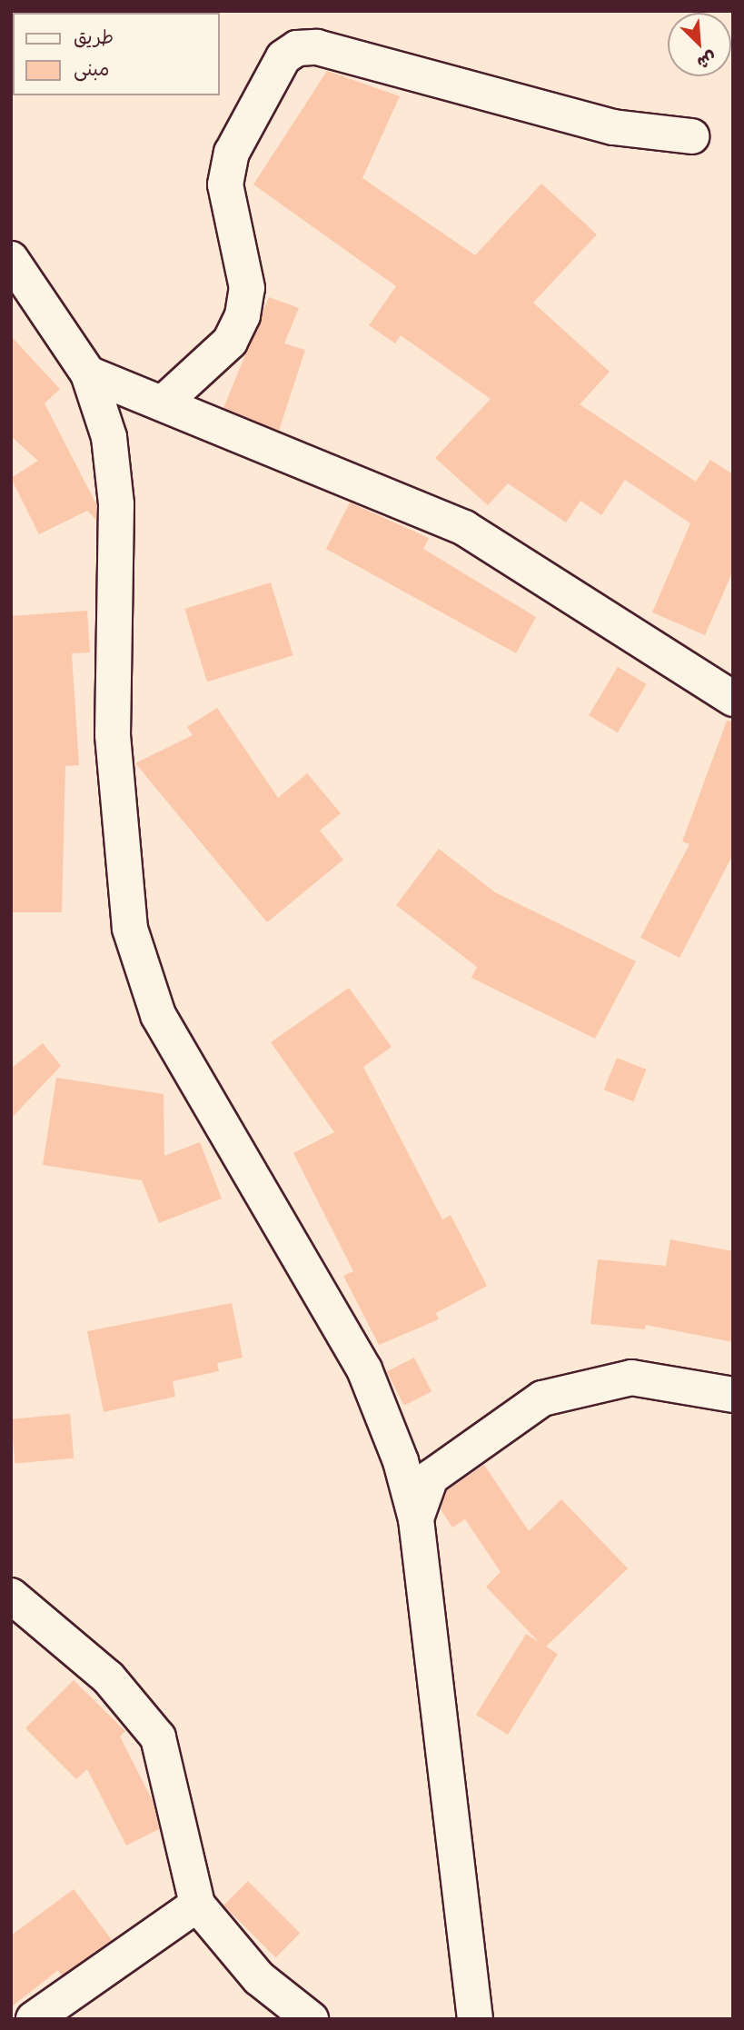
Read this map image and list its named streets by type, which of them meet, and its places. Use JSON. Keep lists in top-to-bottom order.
{
  "legend": ["طريق", "مبنى"],
  "north": "bottom right"
}
